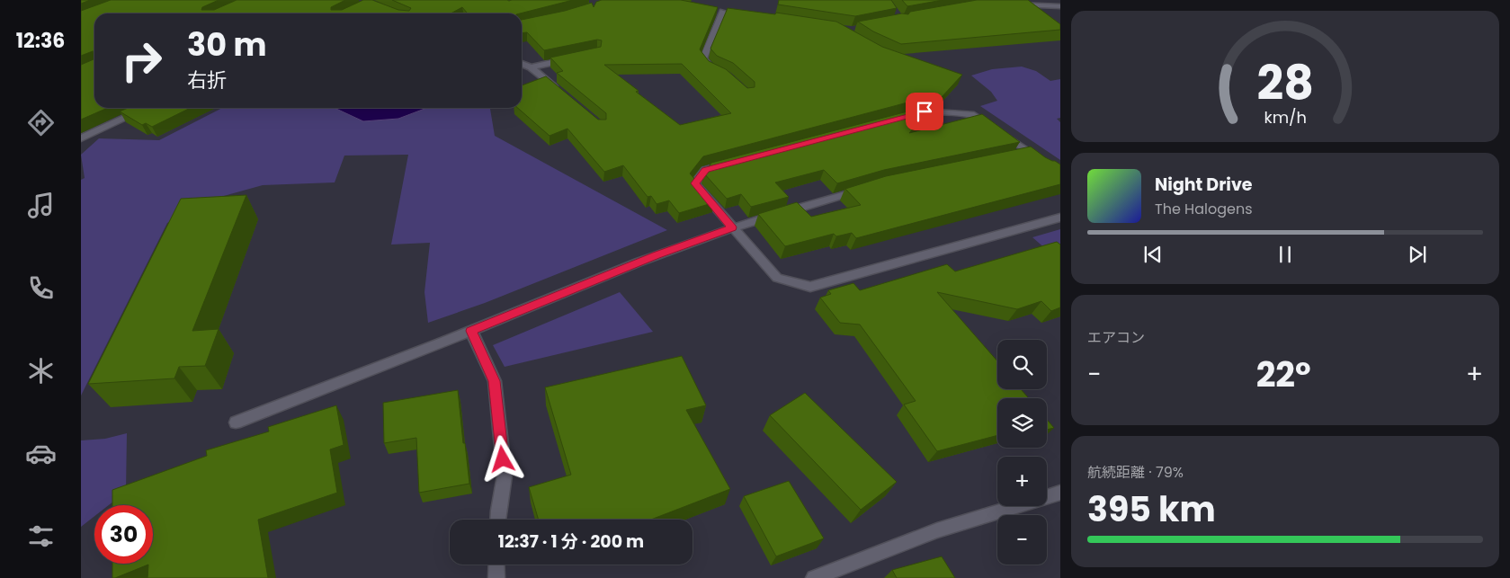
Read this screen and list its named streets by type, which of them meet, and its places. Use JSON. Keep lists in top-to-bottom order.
{
  "page": {
    "tabs": "12:36",
    "turn": ["30 m", "右折"],
    "song": ["Night Drive", "The Halogens"],
    "tile": [
      "エアコン",
      ["航続距離 · 79%", "395 km"]
    ],
    "map_buttons": ["+", "−"],
    "heat": ["−", "22°", "+"],
    "limit": "30",
    "trip": "12:37 · 1 分 · 200 m",
    "gauge": ["28", "km/h"]
  }
}
